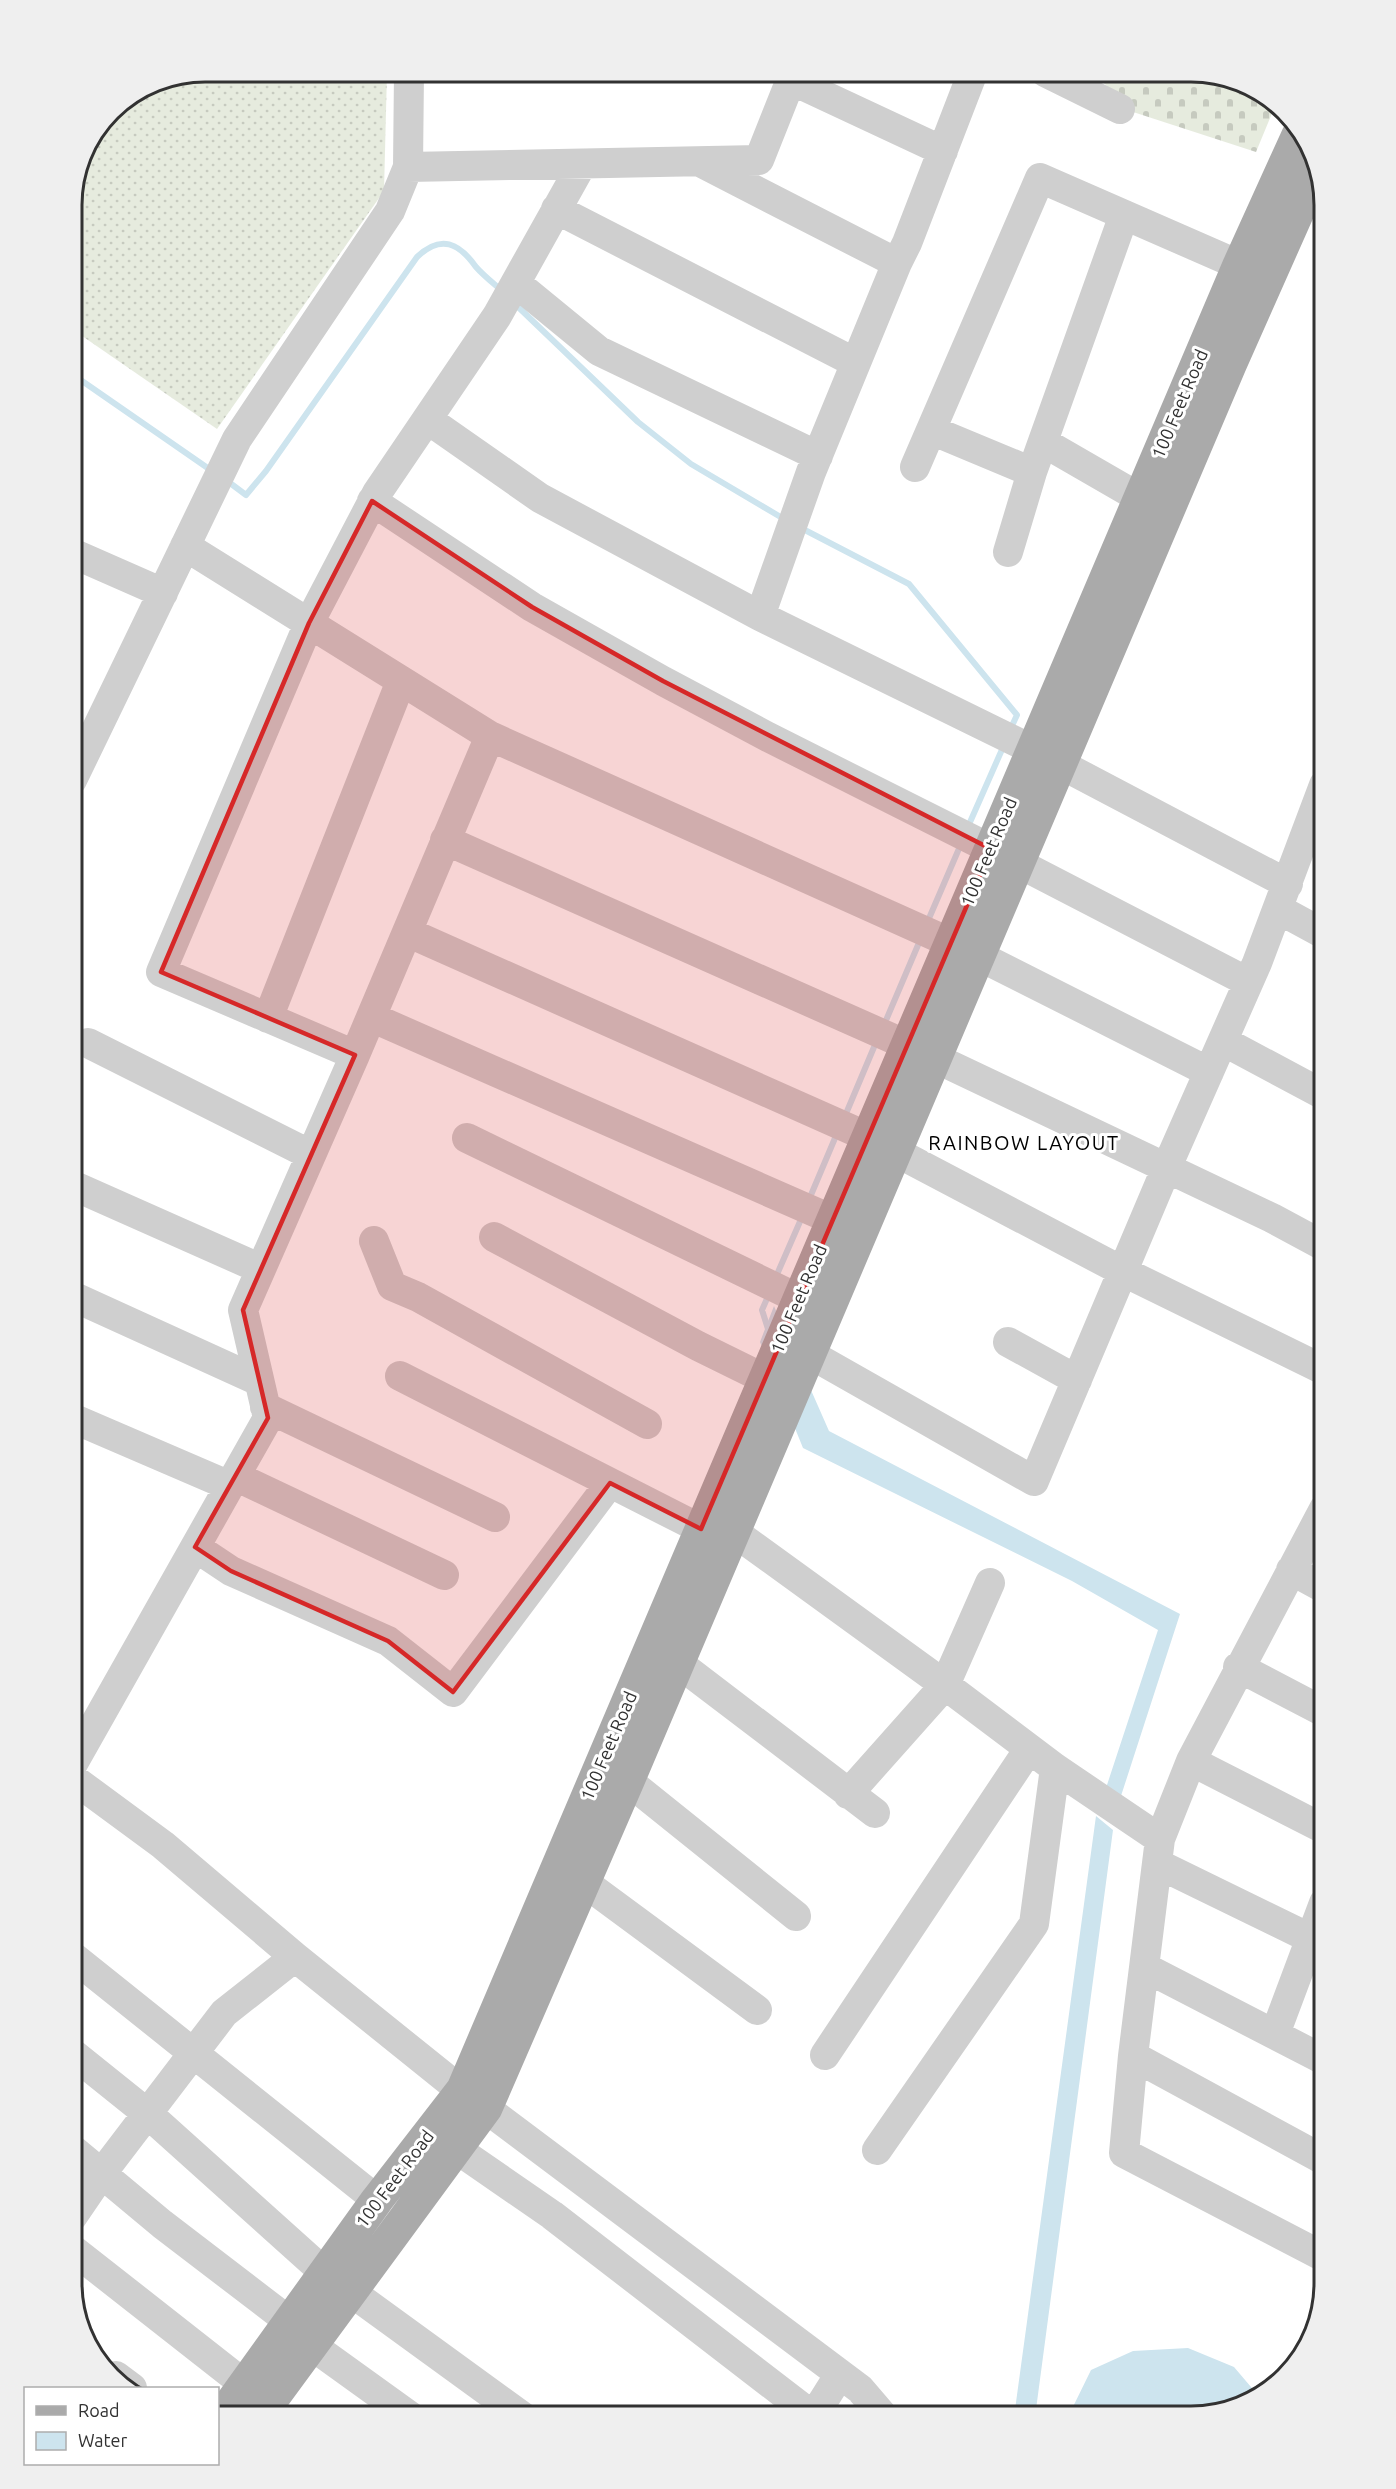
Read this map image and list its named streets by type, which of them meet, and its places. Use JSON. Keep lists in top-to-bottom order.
{
  "streets": {
    "main road": ["100 Feet Road"]
  },
  "districts": ["RAINBOW LAYOUT"],
  "legend": ["Road", "Water"]
}
